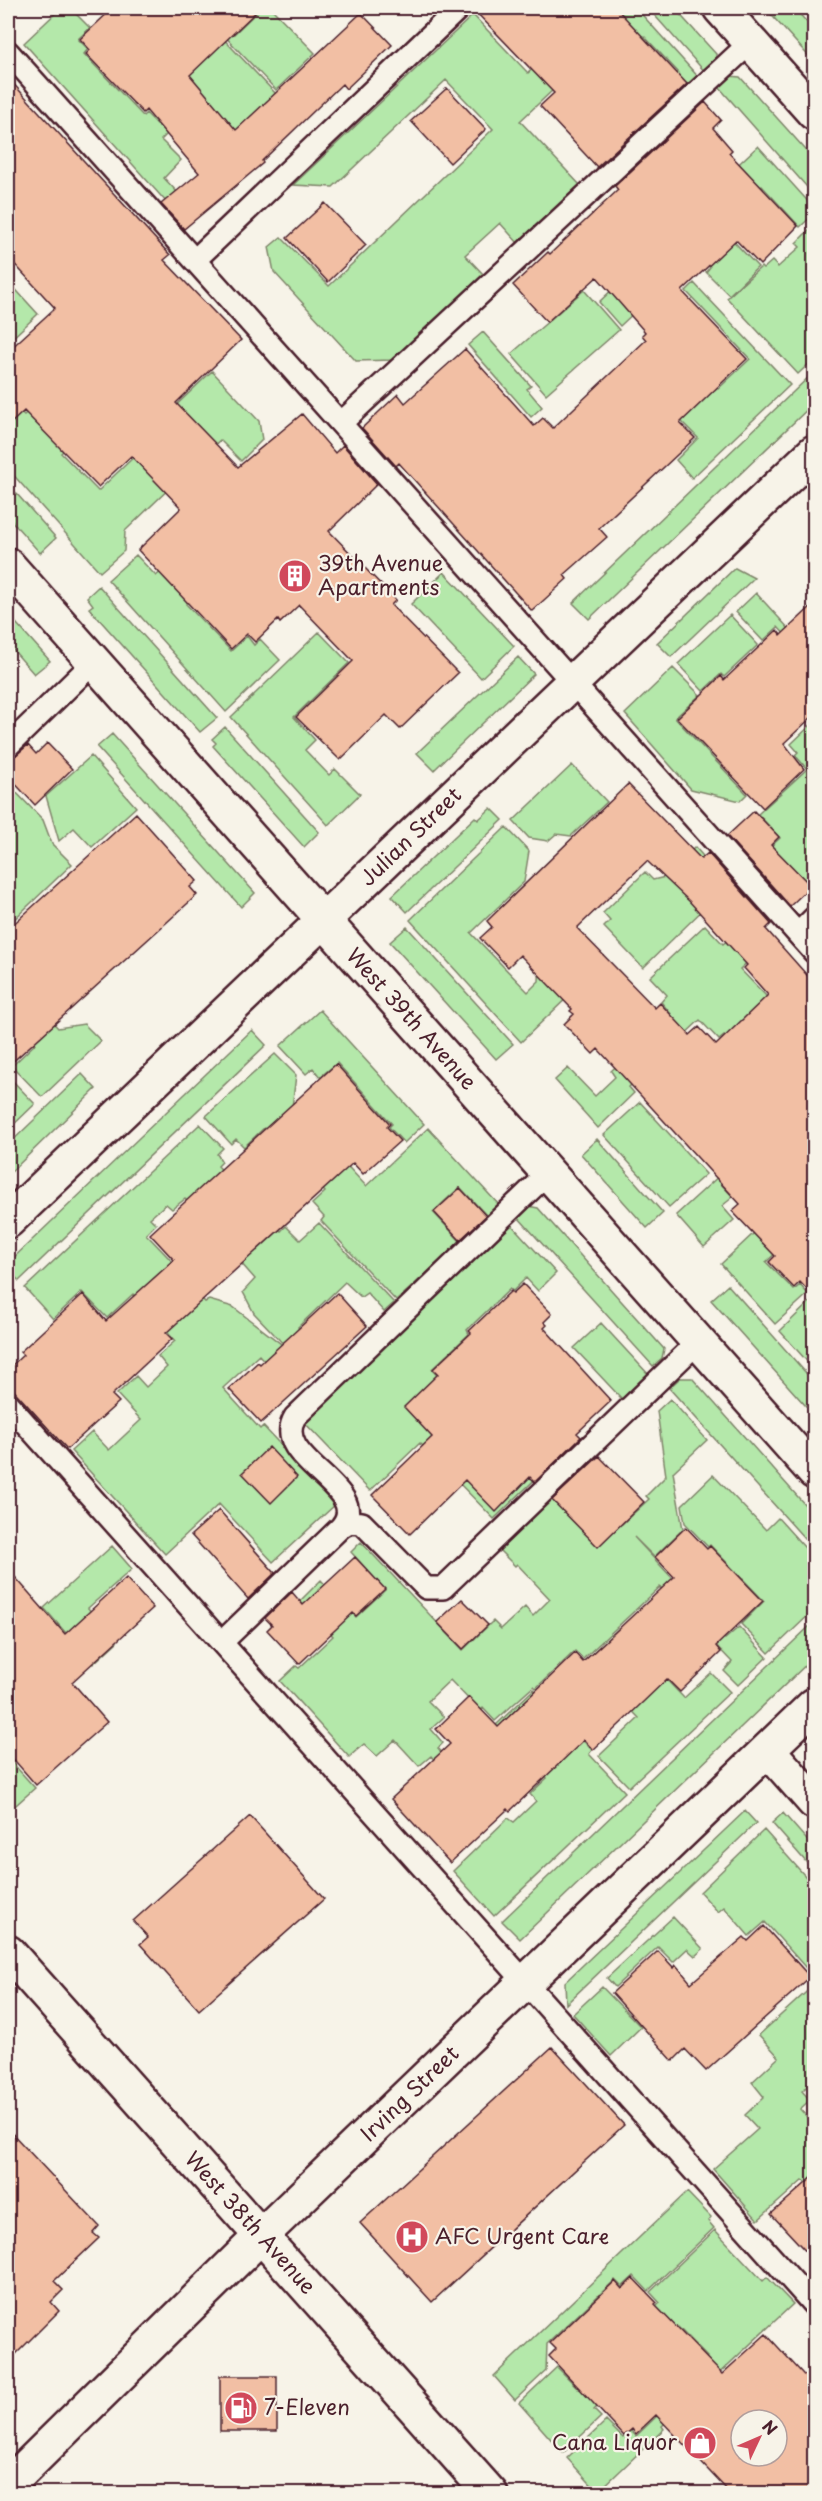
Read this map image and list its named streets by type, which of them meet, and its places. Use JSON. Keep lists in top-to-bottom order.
{
  "streets": {
    "street": [
      "Julian Street",
      "West 39th Avenue",
      "Irving Street",
      "West 38th Avenue"
    ]
  },
  "crossings": [
    ["Julian Street", "West 39th Avenue"],
    ["Irving Street", "West 38th Avenue"]
  ],
  "places": {
    "building": ["39th Avenue Apartments"],
    "hospital": ["AFC Urgent Care"],
    "fuel station": ["7-Eleven"],
    "shop": ["Cana Liquor"]
  },
  "north": "top right"
}
